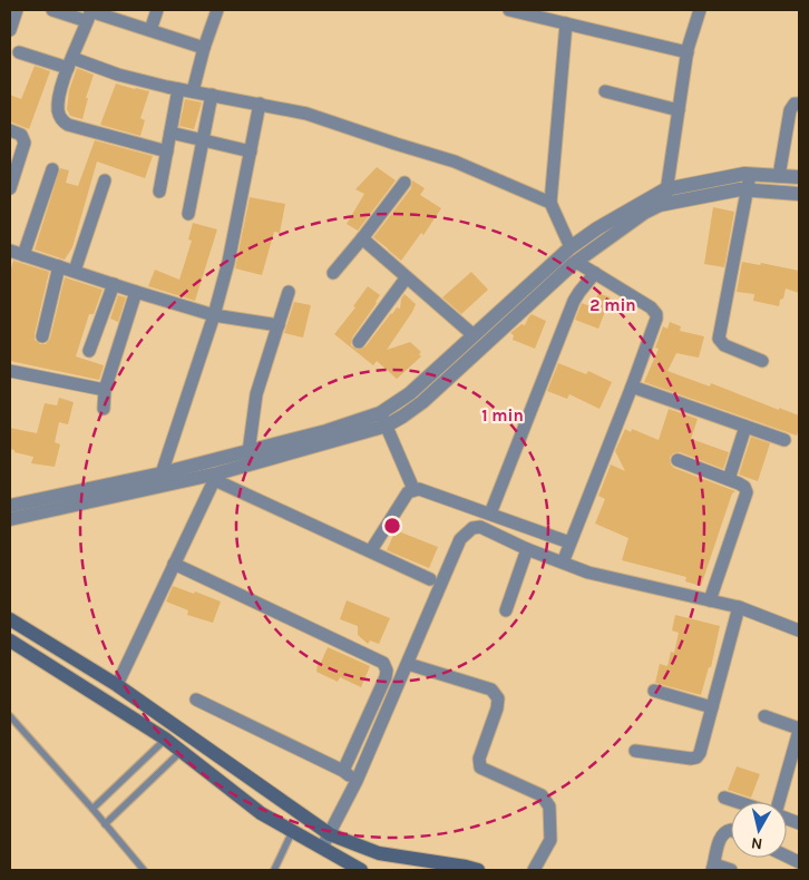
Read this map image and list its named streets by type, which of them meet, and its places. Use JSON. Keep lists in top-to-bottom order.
{
  "north": "bottom",
  "rings": ["2 min", "1 min"]
}
